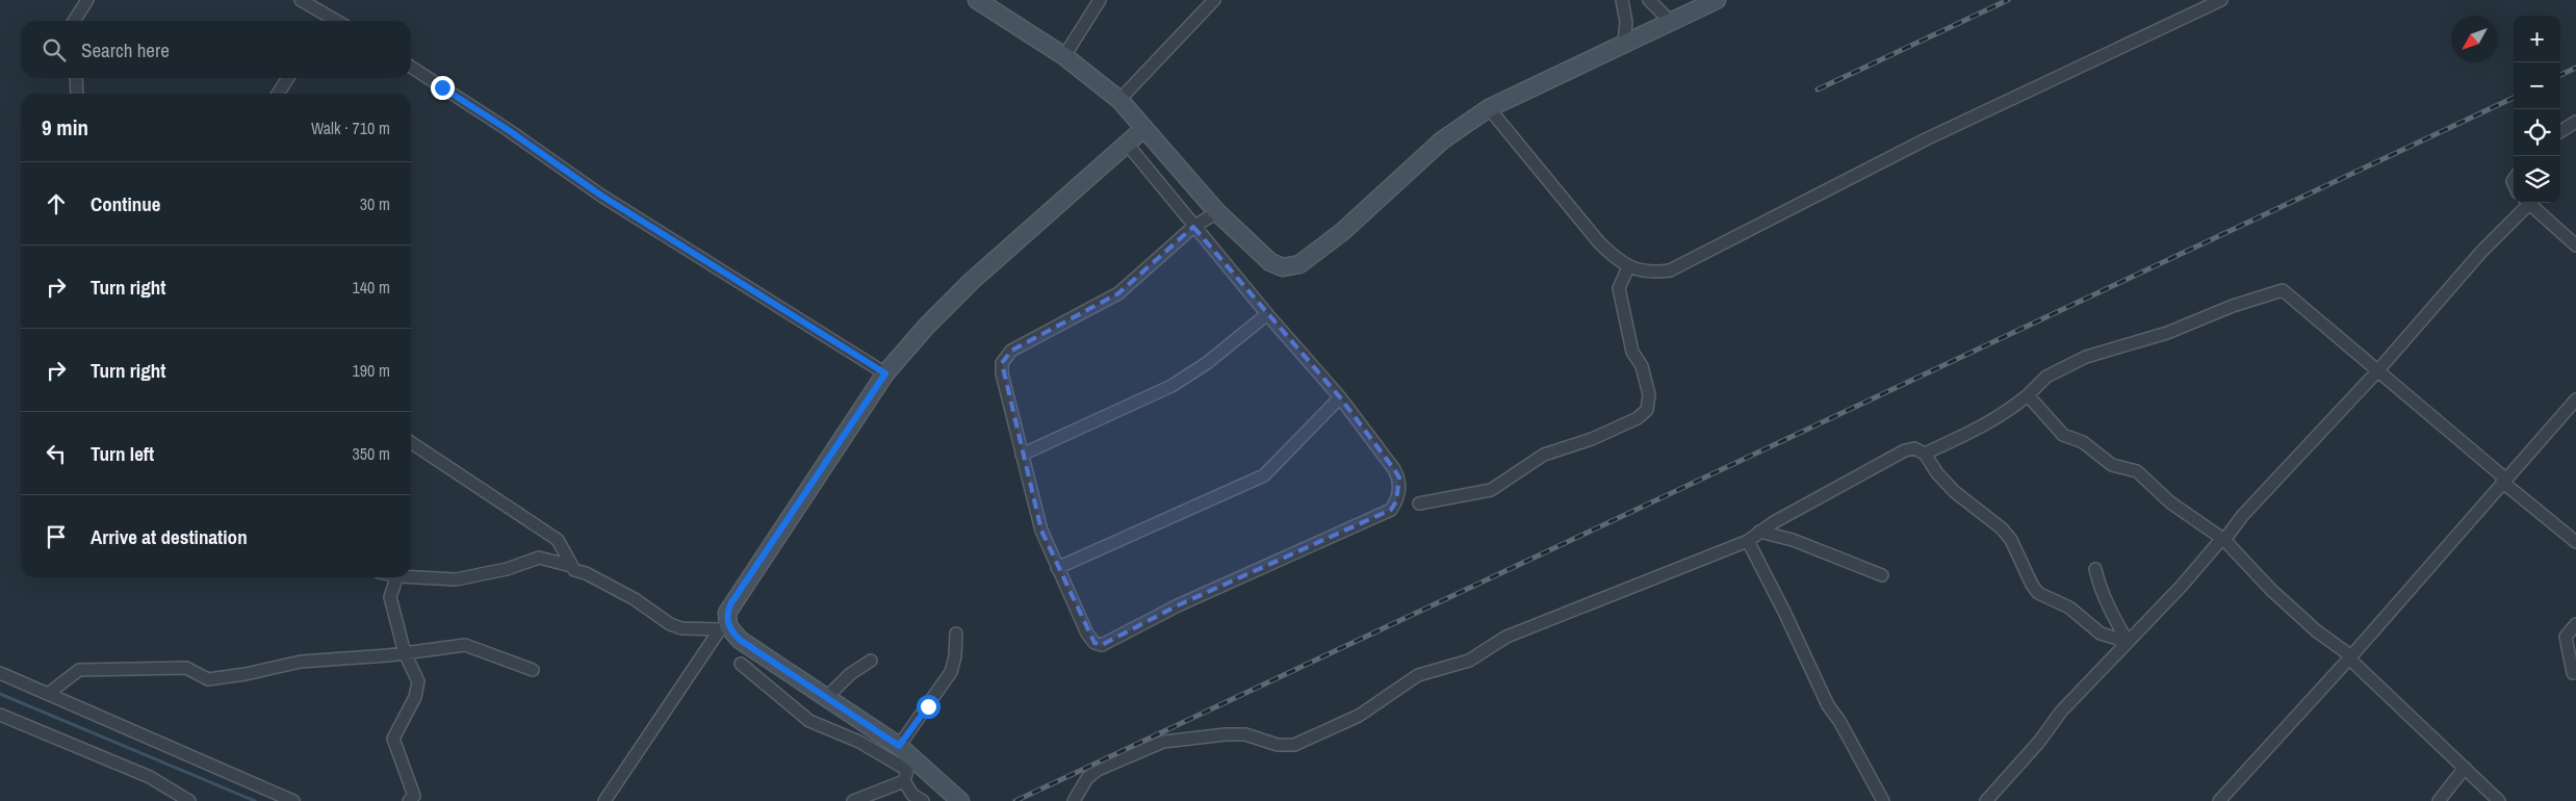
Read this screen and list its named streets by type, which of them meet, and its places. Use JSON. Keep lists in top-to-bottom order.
{
  "north": "bottom left",
  "page": {
    "map_buttons": ["+", "−"],
    "search": "Search here",
    "heading": ["9 min", "Walk · 710 m"],
    "list": [
      ["Continue", "30 m"],
      ["Turn right", "140 m"],
      ["Turn right", "190 m"],
      ["Turn left", "350 m"],
      "Arrive at destination"
    ]
  }
}
